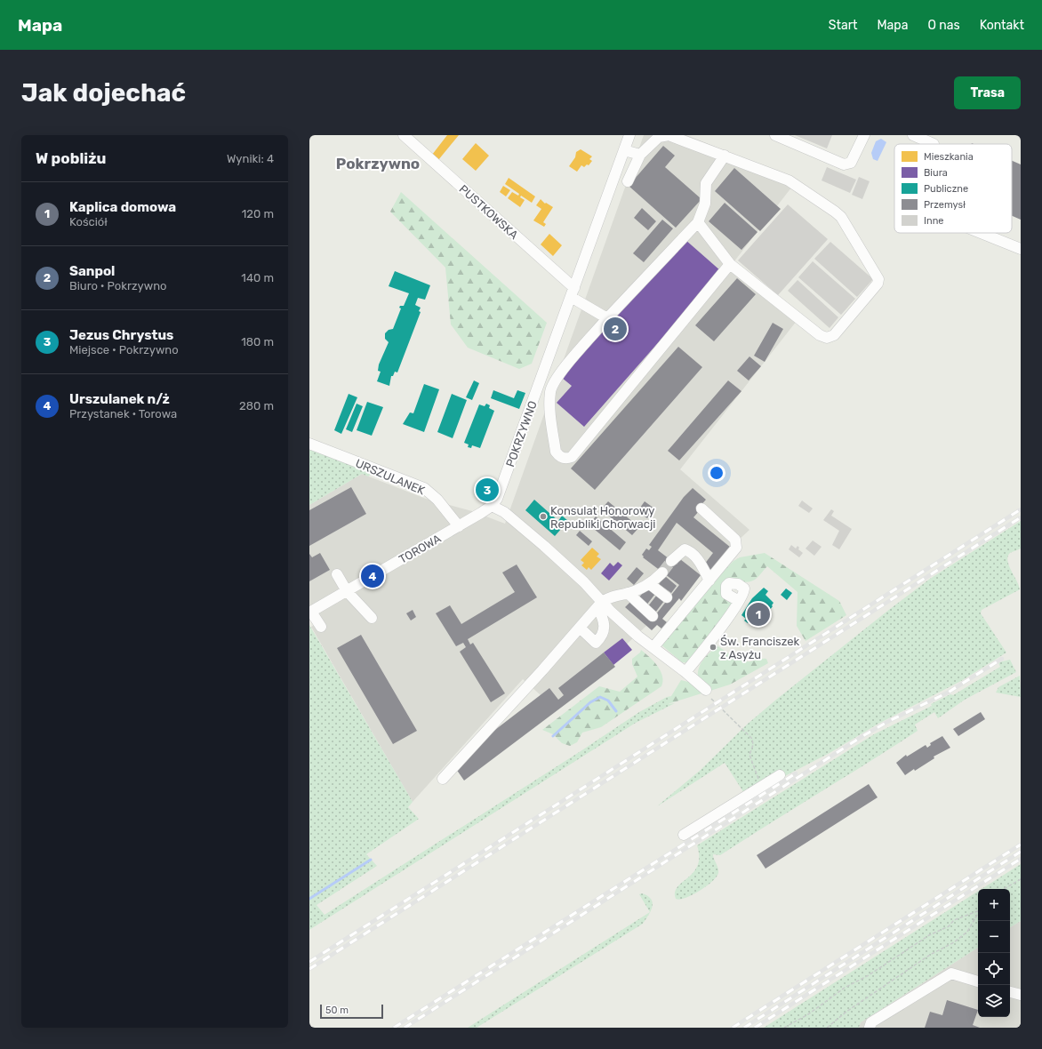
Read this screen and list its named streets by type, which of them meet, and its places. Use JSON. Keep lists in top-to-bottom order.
{
  "streets": {
    "street": [
      "PUSTKOWSKA",
      "POKRZYWNO",
      "URSZULANEK",
      "TOROWA"
    ]
  },
  "crossings": [
    ["PUSTKOWSKA", "POKRZYWNO"],
    ["POKRZYWNO", "TOROWA"],
    ["URSZULANEK", "TOROWA"]
  ],
  "districts": ["Pokrzywno"],
  "places": ["Konsulat Honorowy Republiki Chorwacji", "Św. Franciszek z Asyżu"],
  "legend": [
    "Mieszkania",
    "Biura",
    "Publiczne",
    "Przemysł",
    "Inne"
  ],
  "scale_bar": "50 m",
  "page": {
    "header": "Mapa",
    "nav": [
      "Start",
      "Mapa",
      "O nas",
      "Kontakt"
    ],
    "buttons": "Trasa",
    "title": "Jak dojechać",
    "heading": ["W pobliżu", "Wyniki: 4"],
    "list": [
      {
        "mark": "1",
        "name": "Kaplica domowa",
        "note": "Kościół",
        "value": "120 m"
      },
      {
        "mark": "2",
        "name": "Sanpol",
        "note": "Biuro · Pokrzywno",
        "value": "140 m"
      },
      {
        "mark": "3",
        "name": "Jezus Chrystus",
        "note": "Miejsce · Pokrzywno",
        "value": "180 m"
      },
      {
        "mark": "4",
        "name": "Urszulanek n/ż",
        "note": "Przystanek · Torowa",
        "value": "280 m"
      }
    ],
    "pins": [
      "2",
      "3",
      "4",
      "1"
    ],
    "map_buttons": ["+", "−"],
    "scale": "50 m"
  }
}
